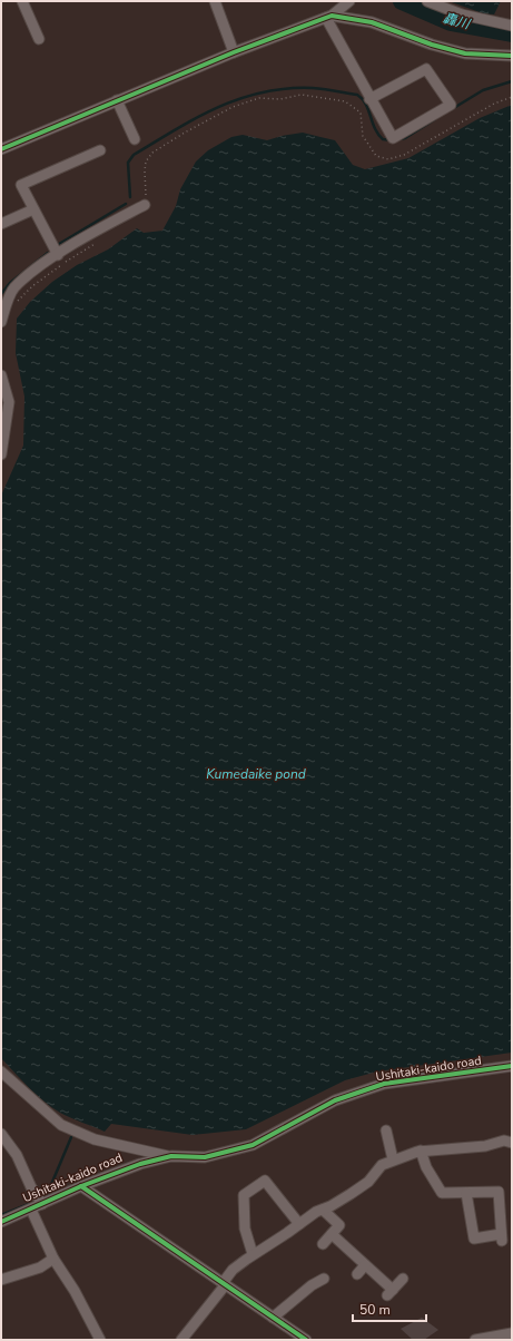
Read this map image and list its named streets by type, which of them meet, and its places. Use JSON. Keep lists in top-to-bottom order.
{
  "streets": {
    "street": ["Ushitaki-kaido road"]
  },
  "water": ["轟川", "Kumedaike pond"],
  "scale_bar": "50 m"
}
